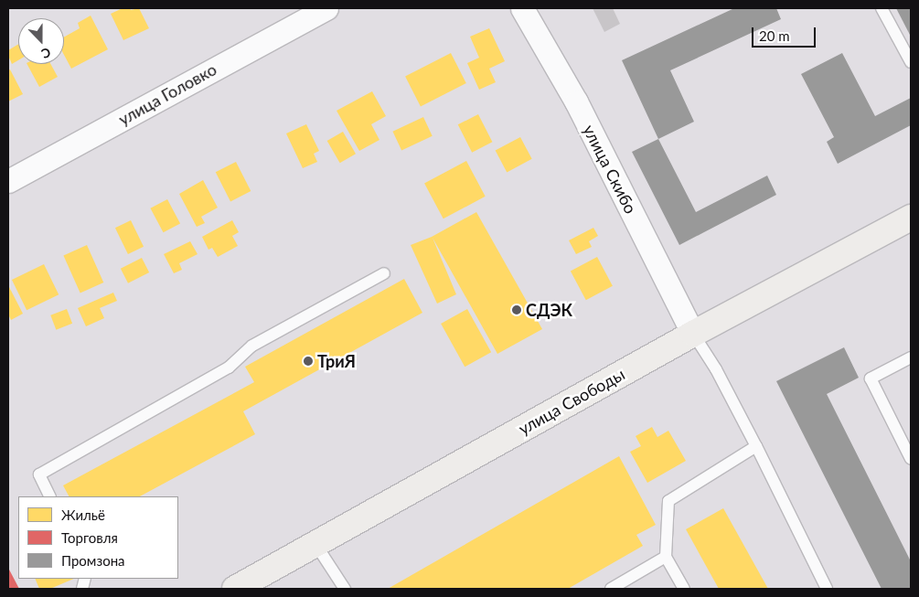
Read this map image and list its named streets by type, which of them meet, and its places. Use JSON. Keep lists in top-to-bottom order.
{
  "streets": {
    "main road": ["улица Свободы"],
    "street": ["улица Головко", "улица Скибо"]
  },
  "crossings": [
    ["улица Скибо", "улица Свободы"]
  ],
  "places": ["СДЭК", "ТриЯ"],
  "legend": ["Жильё", "Торговля", "Промзона"],
  "scale_bar": "20 m",
  "north": "bottom"
}
